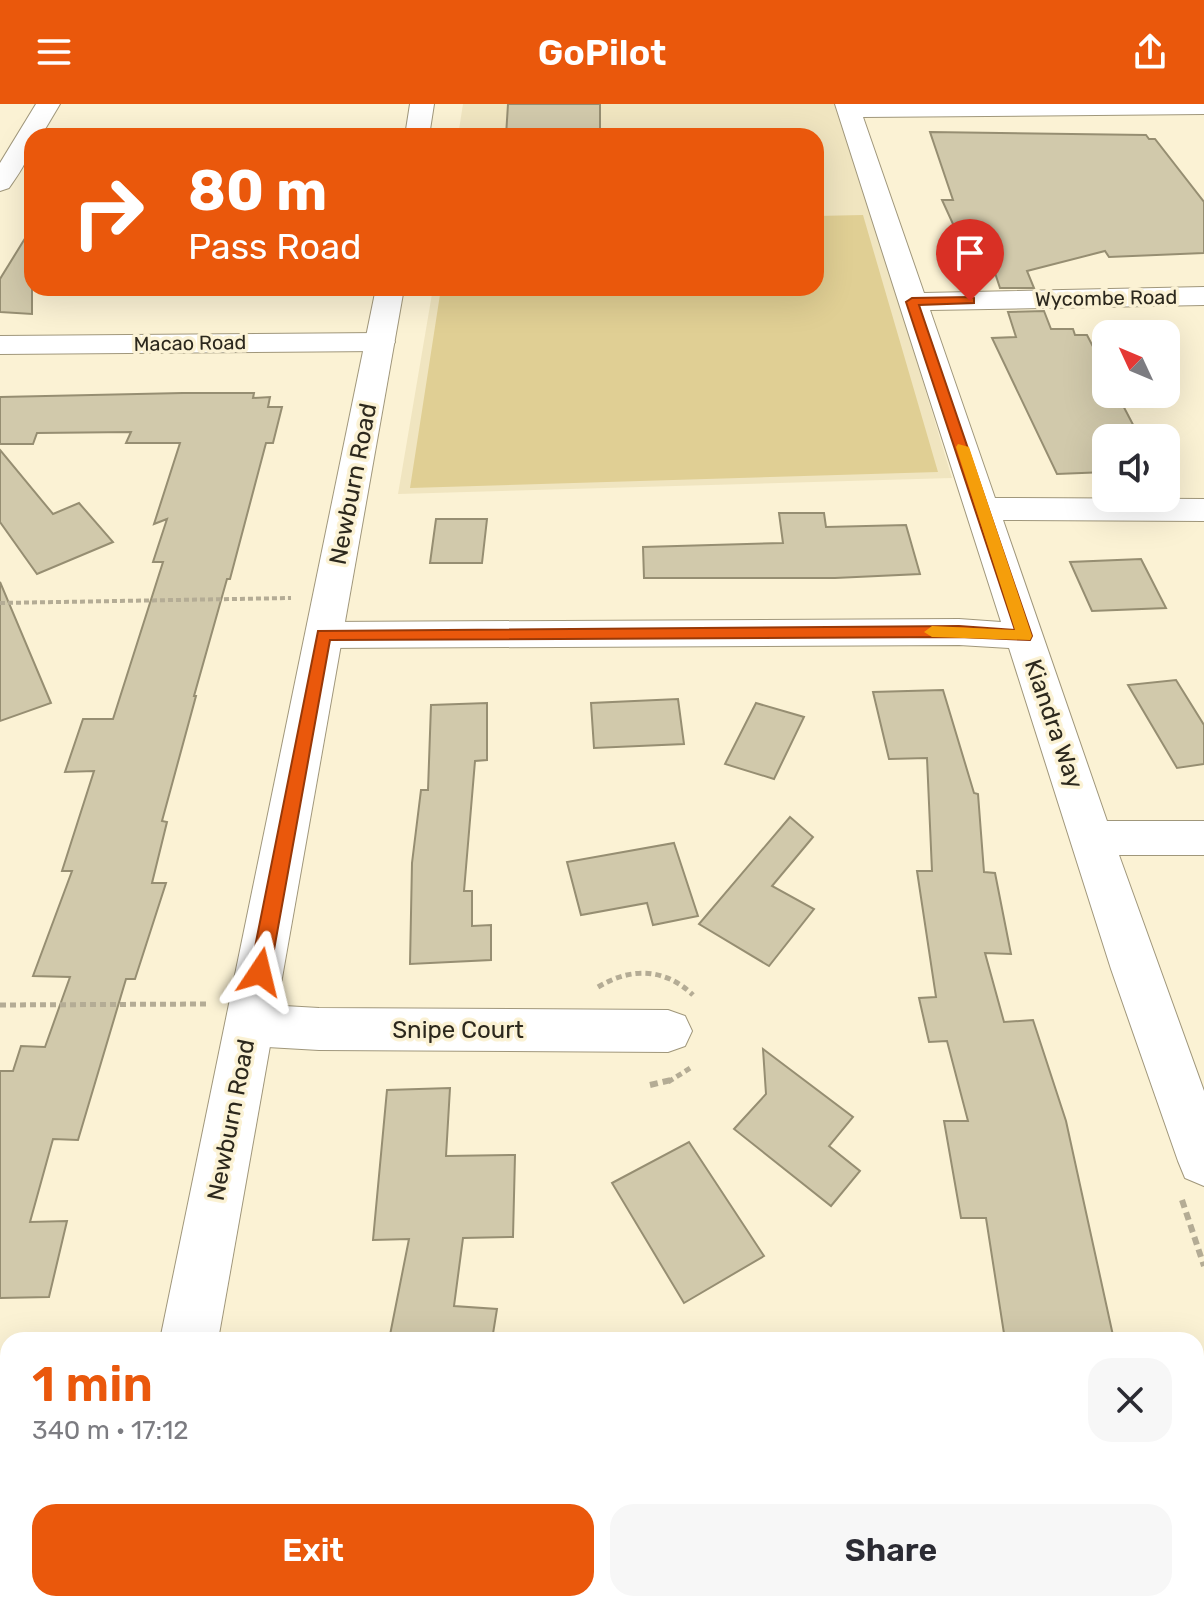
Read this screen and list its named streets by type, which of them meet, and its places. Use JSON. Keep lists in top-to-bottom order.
{
  "streets": {
    "street": [
      "Wycombe Road",
      "Macao Road",
      "Newburn Road",
      "Kiandra Way",
      "Snipe Court"
    ]
  },
  "crossings": [
    ["Wycombe Road", "Kiandra Way"],
    ["Macao Road", "Newburn Road"],
    ["Newburn Road", "Snipe Court"]
  ],
  "north": "top left",
  "page": {
    "header": "GoPilot",
    "turn": ["80 m", "Pass Road"],
    "heading": ["1 min", "340 m · 17:12"],
    "buttons": ["Exit", "Share"]
  }
}
